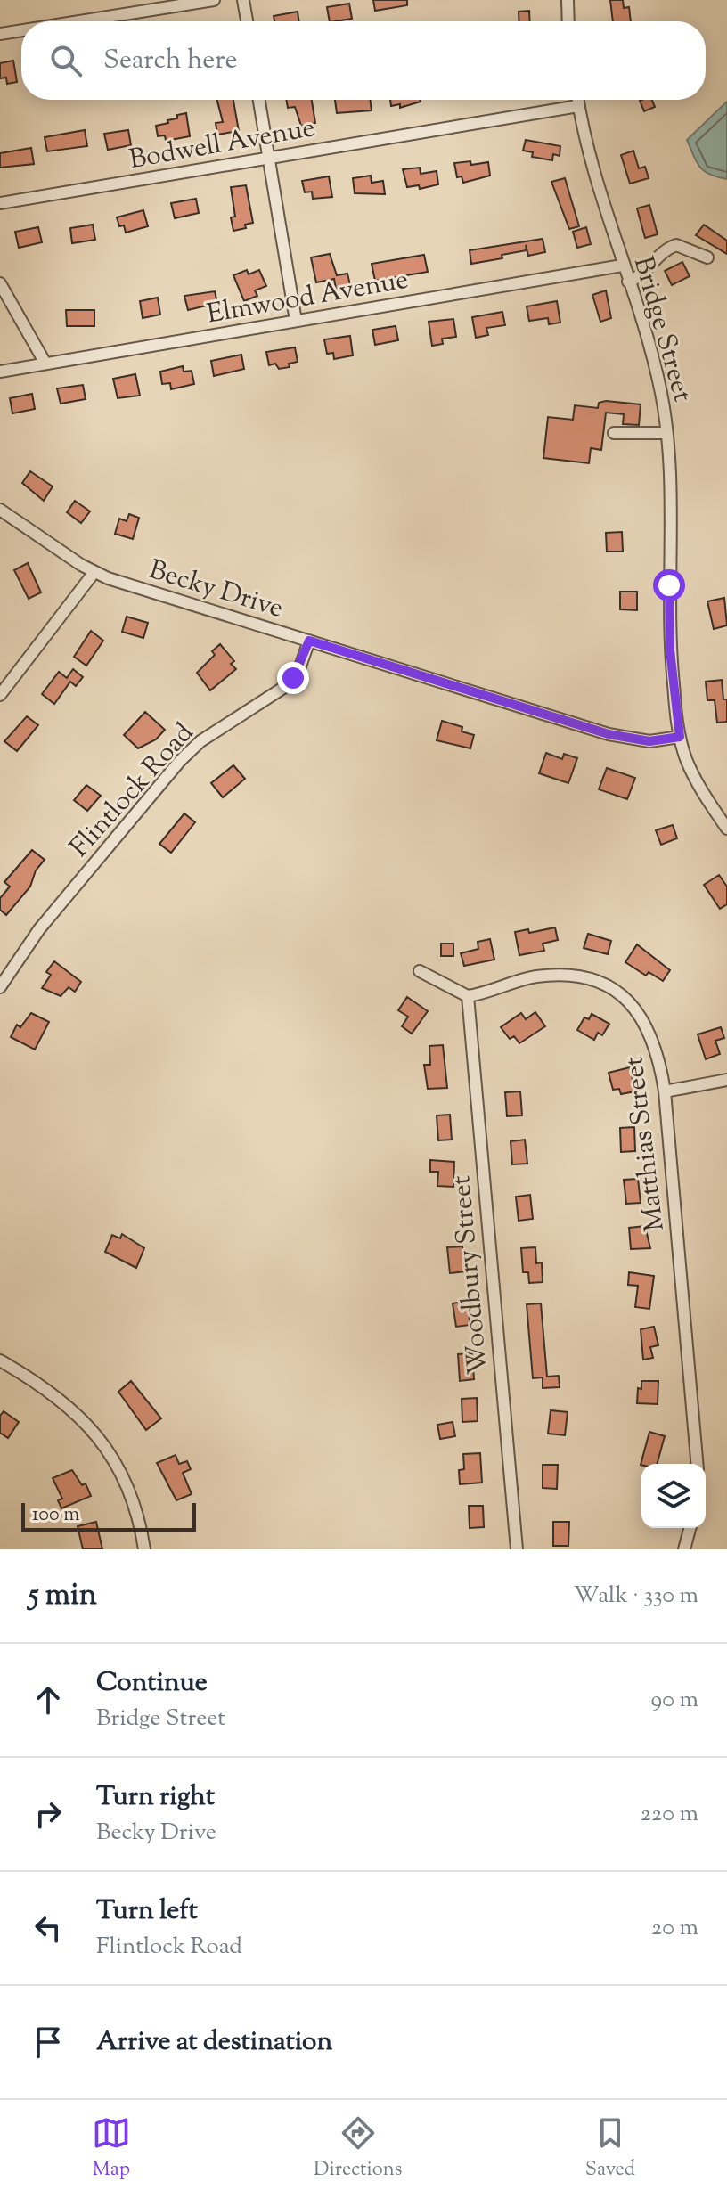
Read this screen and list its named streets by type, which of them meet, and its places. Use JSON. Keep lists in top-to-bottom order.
{
  "streets": {
    "street": [
      "Bodwell Avenue",
      "Elmwood Avenue",
      "Bridge Street",
      "Becky Drive",
      "Flintlock Road",
      "Matthias Street",
      "Woodbury Street"
    ]
  },
  "crossings": [
    ["Bodwell Avenue", "Bridge Street"],
    ["Elmwood Avenue", "Bridge Street"],
    ["Bridge Street", "Becky Drive"],
    ["Becky Drive", "Flintlock Road"],
    ["Matthias Street", "Woodbury Street"]
  ],
  "scale_bar": "100 m",
  "page": {
    "search": "Search here",
    "scale": "100 m",
    "heading": ["5 min", "Walk · 330 m"],
    "list": [
      ["Continue", "Bridge Street", "90 m"],
      ["Turn right", "Becky Drive", "220 m"],
      ["Turn left", "Flintlock Road", "20 m"],
      "Arrive at destination"
    ],
    "nav": ["Map", "Directions", "Saved"]
  }
}
